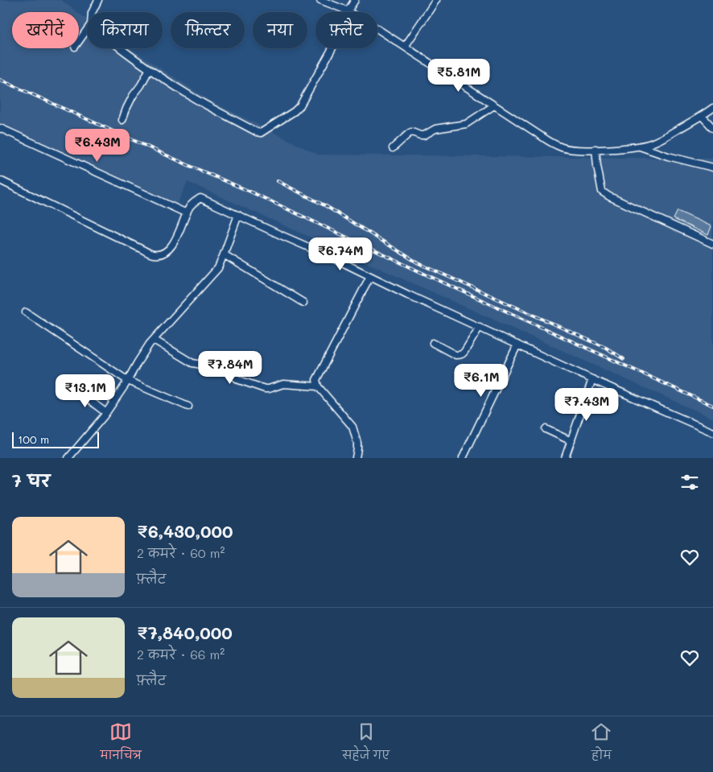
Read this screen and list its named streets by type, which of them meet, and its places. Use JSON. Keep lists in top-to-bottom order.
{
  "scale_bar": "100 m",
  "page": {
    "chip": [
      "खरीदें",
      "किराया",
      "फ़िल्टर",
      "नया",
      "फ़्लैट"
    ],
    "price": [
      "₹5.81M",
      "₹6.43M",
      "₹6.74M",
      "₹7.84M",
      "₹6.1M",
      "₹13.1M",
      "₹7.43M"
    ],
    "scale": "100 m",
    "heading": "7 घर",
    "list": [
      {
        "name": "₹6,430,000",
        "note": "2 कमरे · 60 m² · फ़्लैट"
      },
      {
        "name": "₹7,840,000",
        "note": "2 कमरे · 66 m² · फ़्लैट"
      }
    ],
    "tabs": ["मानचित्र", "सहेजे गए", "होम"]
  }
}
